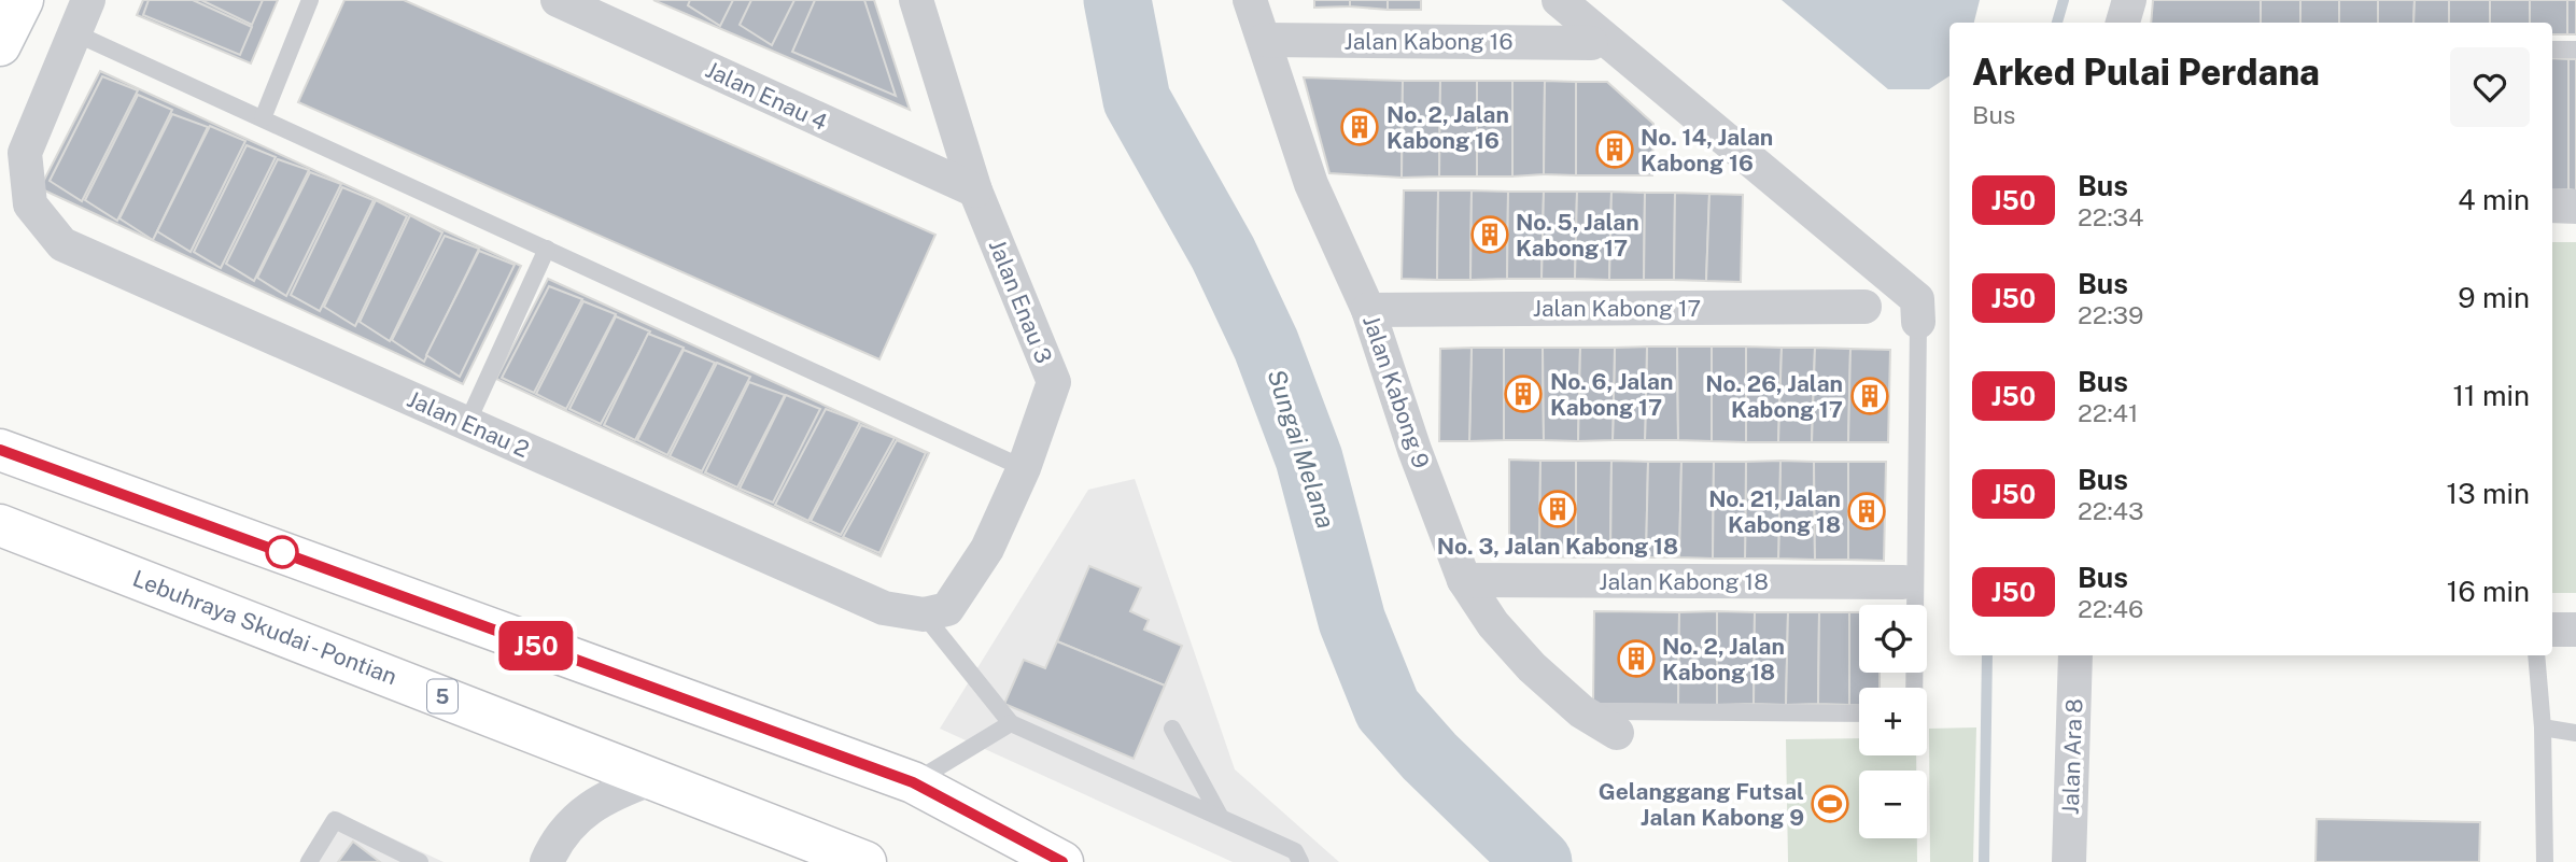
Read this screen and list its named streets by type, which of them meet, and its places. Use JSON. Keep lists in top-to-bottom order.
{
  "streets": {
    "main road": ["Lebuhraya Skudai - Pontian", "5"],
    "street": [
      "Jalan Kabong 16",
      "Jalan Enau 4",
      "Jalan Enau 3",
      "Jalan Kabong 17",
      "Jalan Kabong 9",
      "Jalan Enau 2",
      "Jalan Kabong 18",
      "Jalan Ara 8"
    ]
  },
  "crossings": [
    ["Jalan Kabong 16", "Jalan Kabong 9"],
    ["Jalan Enau 4", "Jalan Enau 3"],
    ["Jalan Enau 3", "Jalan Enau 2"],
    ["Jalan Kabong 17", "Jalan Kabong 9"],
    ["Jalan Kabong 9", "Jalan Kabong 18"]
  ],
  "water": ["Sungai Melana"],
  "places": {
    "building": [
      "No. 2, Jalan Kabong 16",
      "No. 14, Jalan Kabong 16",
      "No. 5, Jalan Kabong 17",
      "No. 6, Jalan Kabong 17",
      "No. 26, Jalan Kabong 17",
      "No. 3, Jalan Kabong 18",
      "No. 21, Jalan Kabong 18",
      "No. 2, Jalan Kabong 18"
    ],
    "sports": ["Gelanggang Futsal Jalan Kabong 9"]
  },
  "lines": ["bus line J50"],
  "page": {
    "on_map": "J50",
    "heading": ["Arked Pulai Perdana", "Bus"],
    "list": [
      {
        "mark": "J50",
        "name": "Bus",
        "note": "22:34",
        "value": "4 min"
      },
      {
        "mark": "J50",
        "name": "Bus",
        "note": "22:39",
        "value": "9 min"
      },
      {
        "mark": "J50",
        "name": "Bus",
        "note": "22:41",
        "value": "11 min"
      },
      {
        "mark": "J50",
        "name": "Bus",
        "note": "22:43",
        "value": "13 min"
      },
      {
        "mark": "J50",
        "name": "Bus",
        "note": "22:46",
        "value": "16 min"
      }
    ],
    "map_buttons": ["+", "−"]
  }
}
